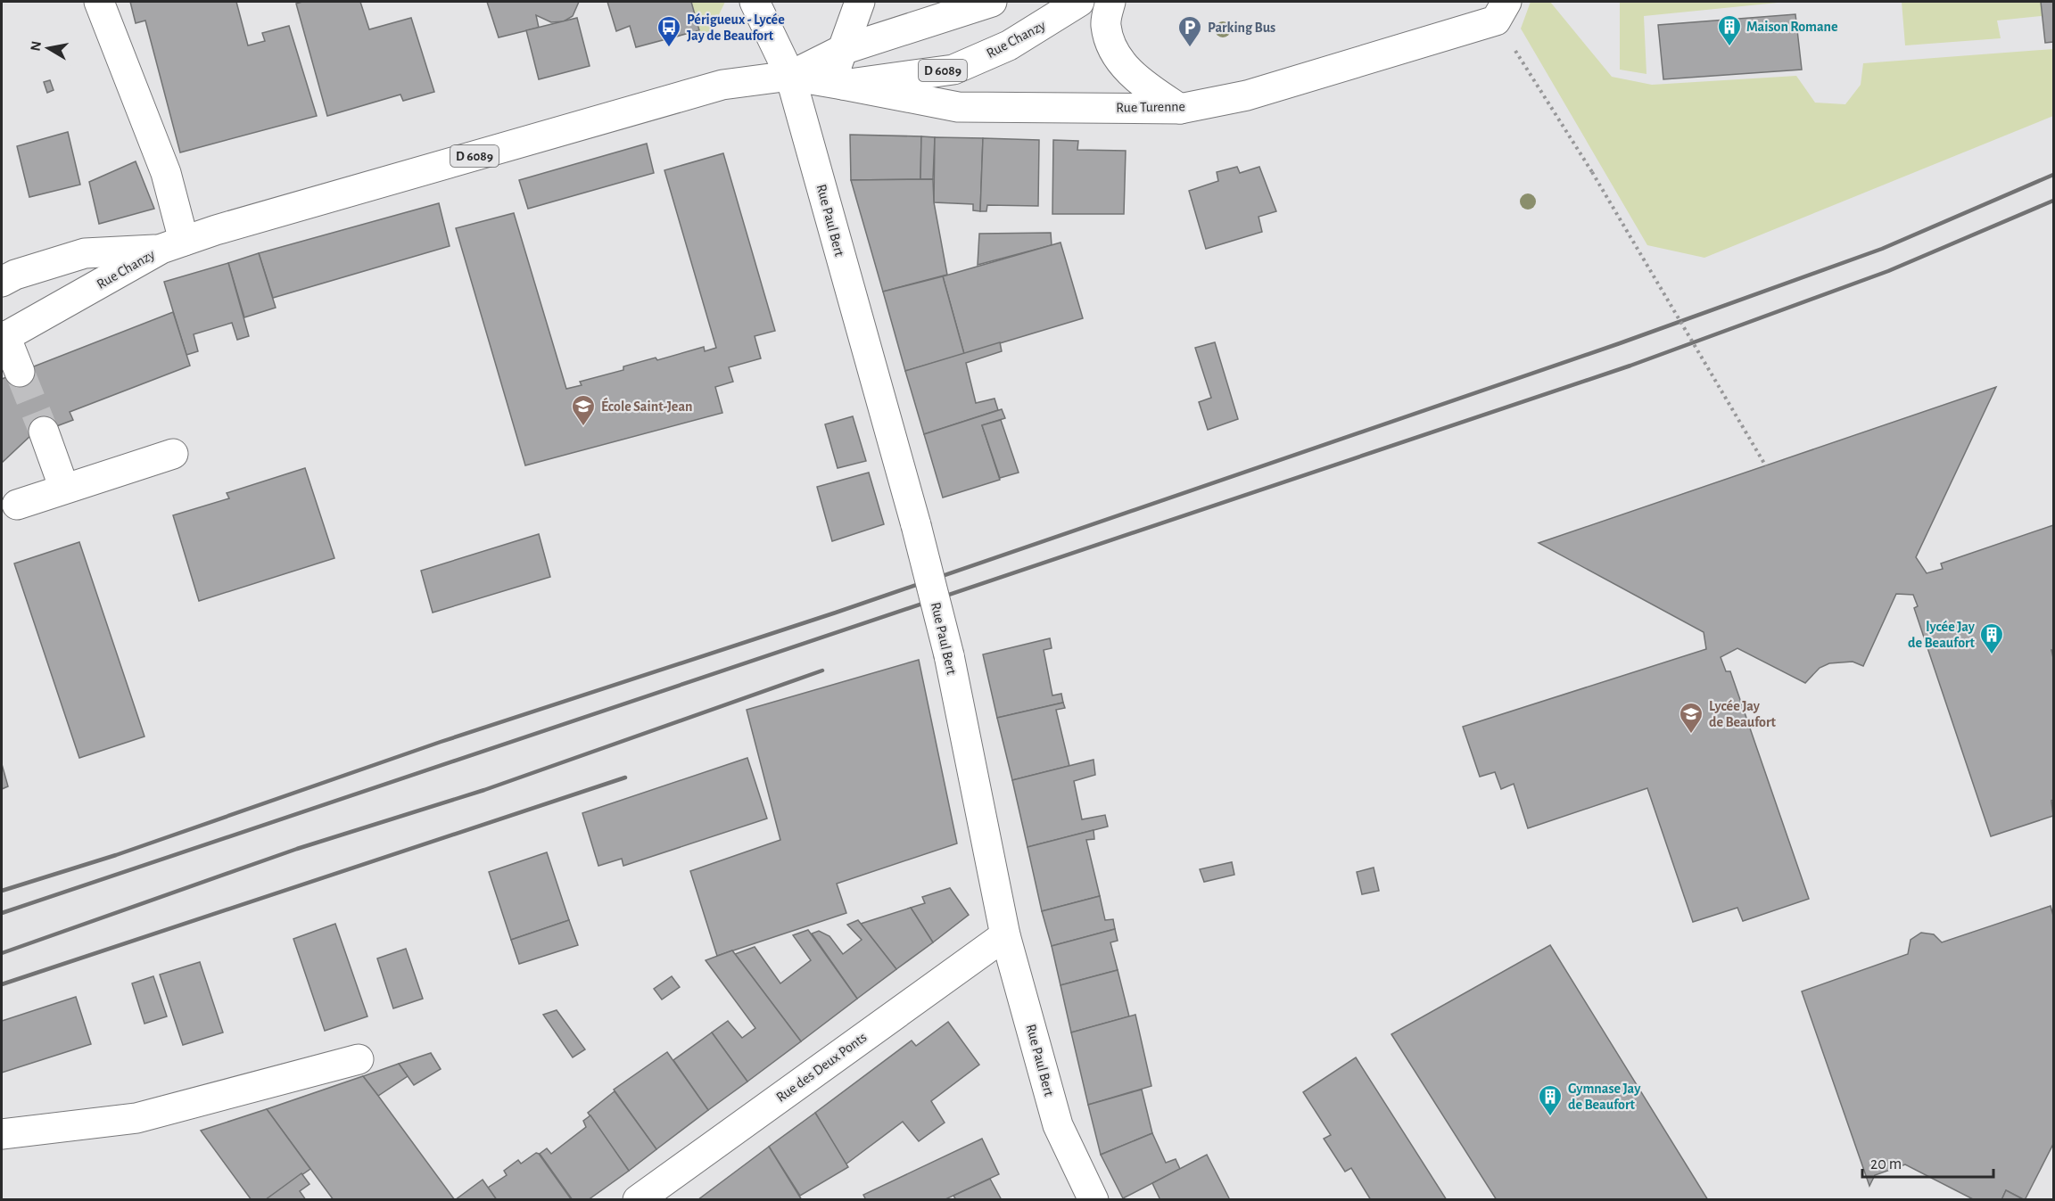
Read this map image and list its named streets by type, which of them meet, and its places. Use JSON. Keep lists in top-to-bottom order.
{
  "streets": {
    "street": [
      "Rue Chanzy",
      "D 6089",
      "Rue Turenne",
      "Rue Paul Bert",
      "Rue des Deux Ponts"
    ]
  },
  "crossings": [
    ["Rue Chanzy", "D 6089"],
    ["Rue Chanzy", "Rue Turenne"],
    ["Rue Chanzy", "Rue Paul Bert"],
    ["D 6089", "Rue Paul Bert"],
    ["Rue Paul Bert", "Rue des Deux Ponts"]
  ],
  "places": {
    "building": ["Maison Romane", "lycée Jay de Beaufort", "Gymnase Jay de Beaufort"],
    "bus stop": ["Périgueux - Lycée Jay de Beaufort"],
    "parking": ["Parking Bus"],
    "school or university": ["École Saint-Jean", "Lycée Jay de Beaufort"]
  },
  "scale_bar": "20 m",
  "north": "left"
}
